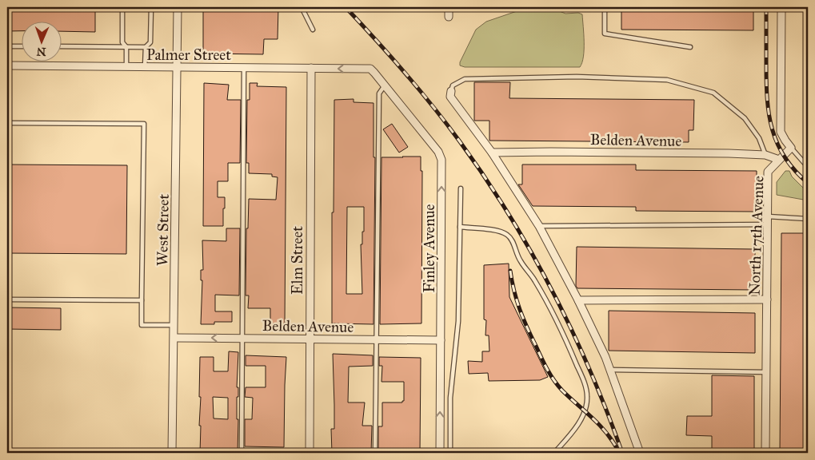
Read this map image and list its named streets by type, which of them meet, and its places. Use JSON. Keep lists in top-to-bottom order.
{
  "streets": {
    "street": [
      "Palmer Street",
      "Belden Avenue",
      "West Street",
      "North 17th Avenue",
      "Finley Avenue",
      "Elm Street"
    ]
  },
  "crossings": [
    ["Palmer Street", "West Street"],
    ["Palmer Street", "Finley Avenue"],
    ["Palmer Street", "Elm Street"],
    ["Belden Avenue", "West Street"],
    ["Belden Avenue", "North 17th Avenue"],
    ["Belden Avenue", "Finley Avenue"],
    ["Belden Avenue", "Elm Street"]
  ],
  "one_way": ["Finley Avenue"],
  "north": "bottom"
}
